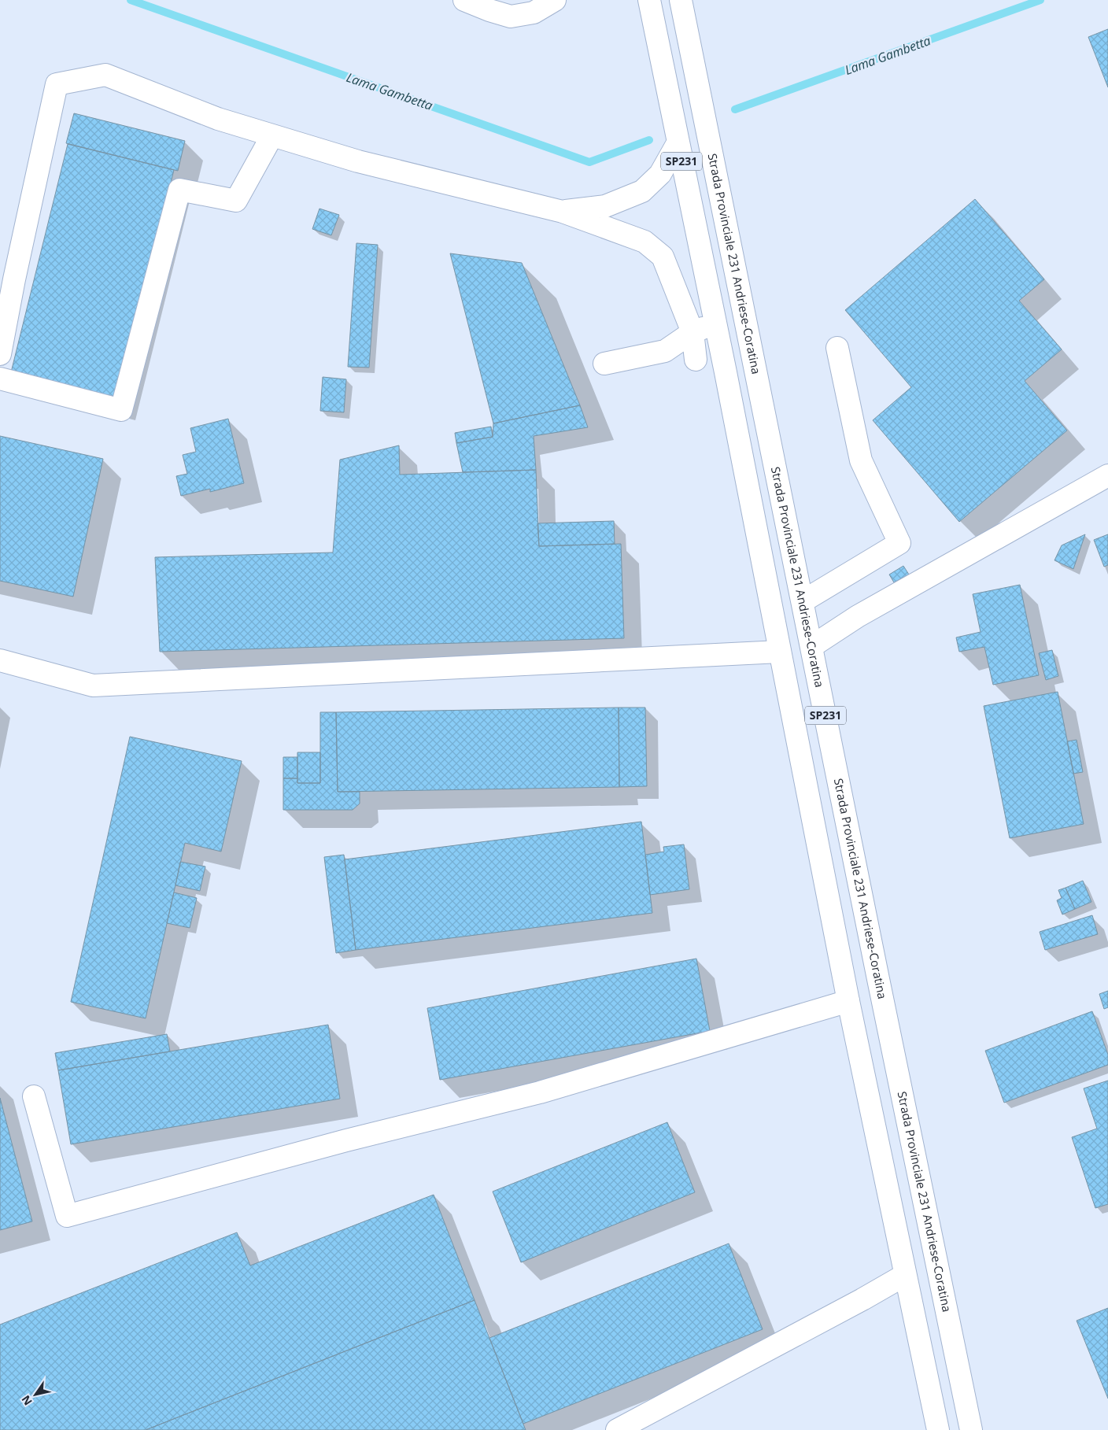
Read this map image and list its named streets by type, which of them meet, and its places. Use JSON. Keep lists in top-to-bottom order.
{
  "streets": {
    "main road": ["SP231", "Strada Provinciale 231 Andriese-Coratina"]
  },
  "water": ["Lama Gambetta"],
  "north": "bottom left"
}
